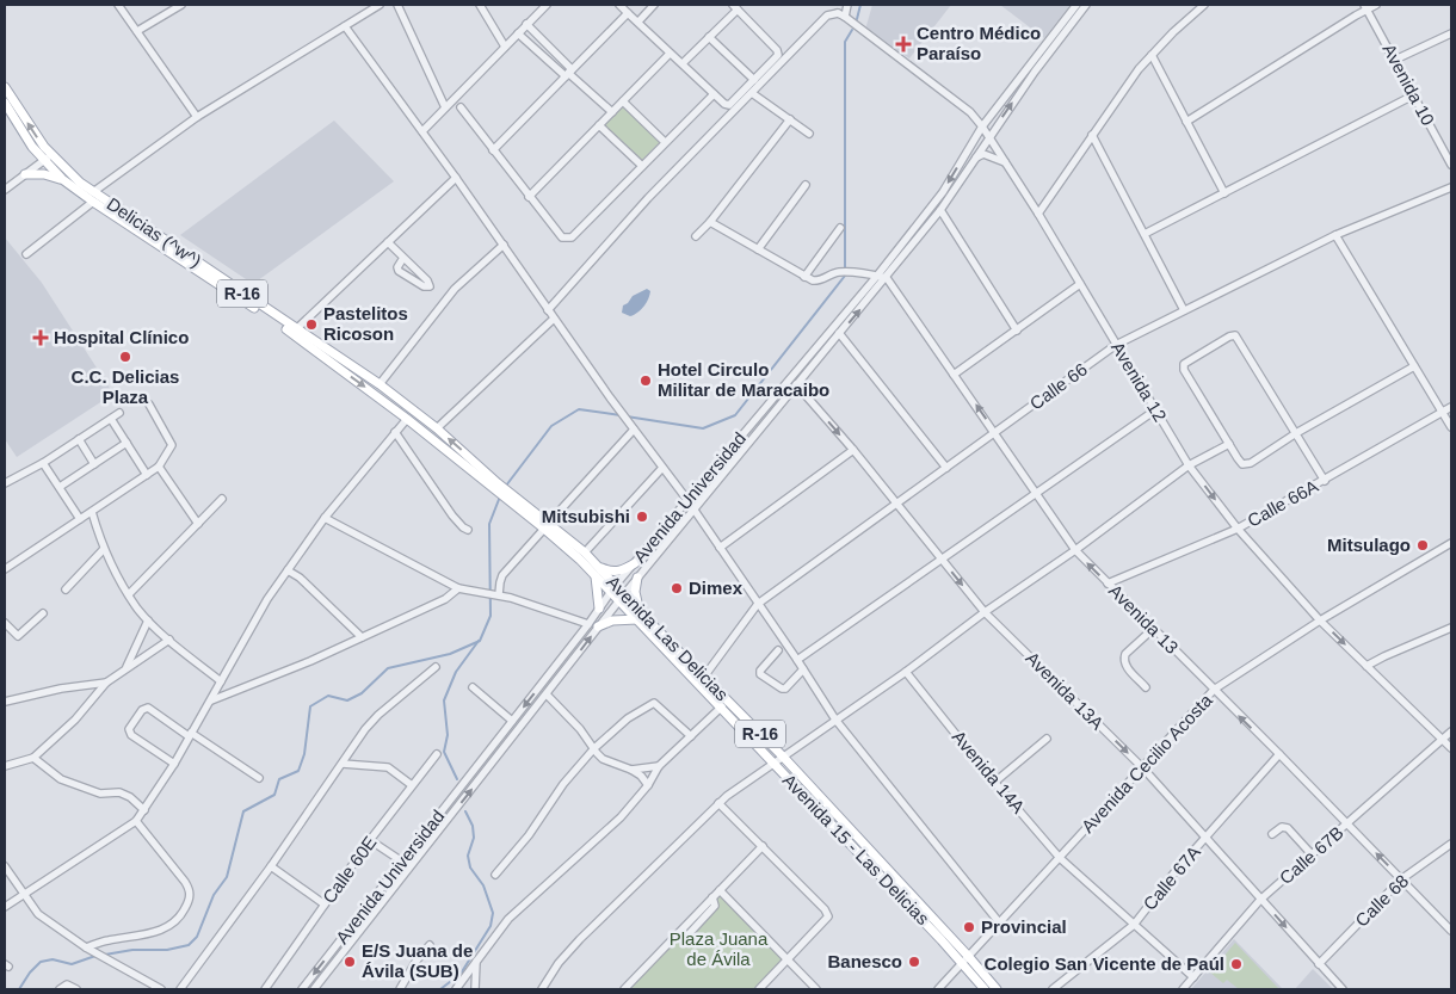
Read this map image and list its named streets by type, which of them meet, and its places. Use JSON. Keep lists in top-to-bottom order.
{
  "streets": {
    "main road": [
      "Delicias (^w^)",
      "R-16",
      "Avenida Las Delicias",
      "Avenida 15 - Las Delicias"
    ],
    "street": [
      "Avenida 10",
      "Avenida 12",
      "Calle 66",
      "Avenida Universidad",
      "Calle 66A",
      "Avenida 13",
      "Avenida 13A",
      "Avenida Cecilio Acosta",
      "Avenida 14A",
      "Calle 67B",
      "Calle 60E",
      "Calle 67A",
      "Calle 68"
    ]
  },
  "crossings": [
    ["Delicias (^w^)", "Avenida Las Delicias"],
    ["R-16", "Avenida Las Delicias"],
    ["Avenida 12", "Calle 66"],
    ["Avenida 12", "Avenida Universidad"],
    ["Avenida 12", "Calle 66A"],
    ["Avenida 12", "Avenida Cecilio Acosta"],
    ["Avenida 12", "Calle 67B"],
    ["Calle 66", "Avenida 13"],
    ["Calle 66", "Avenida Las Delicias"],
    ["Calle 66", "Avenida 13A"],
    ["Avenida Universidad", "Avenida 13"],
    ["Avenida Universidad", "Avenida Las Delicias"],
    ["Avenida Universidad", "Avenida 13A"],
    ["Calle 66A", "Avenida 13"],
    ["Avenida 13", "Avenida Cecilio Acosta"],
    ["Avenida 13", "Calle 67B"],
    ["Avenida 13", "Calle 67A"],
    ["Avenida 13", "Calle 68"],
    ["Avenida Las Delicias", "Avenida Cecilio Acosta"],
    ["Avenida Las Delicias", "Avenida 15 - Las Delicias"],
    ["Avenida 13A", "Avenida Cecilio Acosta"],
    ["Avenida 13A", "Calle 67B"],
    ["Avenida 13A", "Calle 67A"],
    ["Avenida 13A", "Calle 68"],
    ["Avenida Cecilio Acosta", "Avenida 14A"],
    ["Avenida Cecilio Acosta", "Avenida 15 - Las Delicias"],
    ["Avenida 14A", "Calle 67B"],
    ["Avenida 14A", "Calle 67A"]
  ],
  "one_way": ["Avenida 13A"],
  "parks": ["Plaza Juana de Ávila"],
  "places": {
    "health": ["Centro Médico Paraíso", "Hospital Clínico"],
    "other": [
      "Pastelitos Ricoson",
      "C.C. Delicias Plaza",
      "Hotel Circulo Militar de Maracaibo",
      "Mitsubishi",
      "Mitsulago",
      "Dimex",
      "Provincial",
      "E/S Juana de Ávila (SUB)",
      "Banesco",
      "Colegio San Vicente de Paúl"
    ]
  }
}
